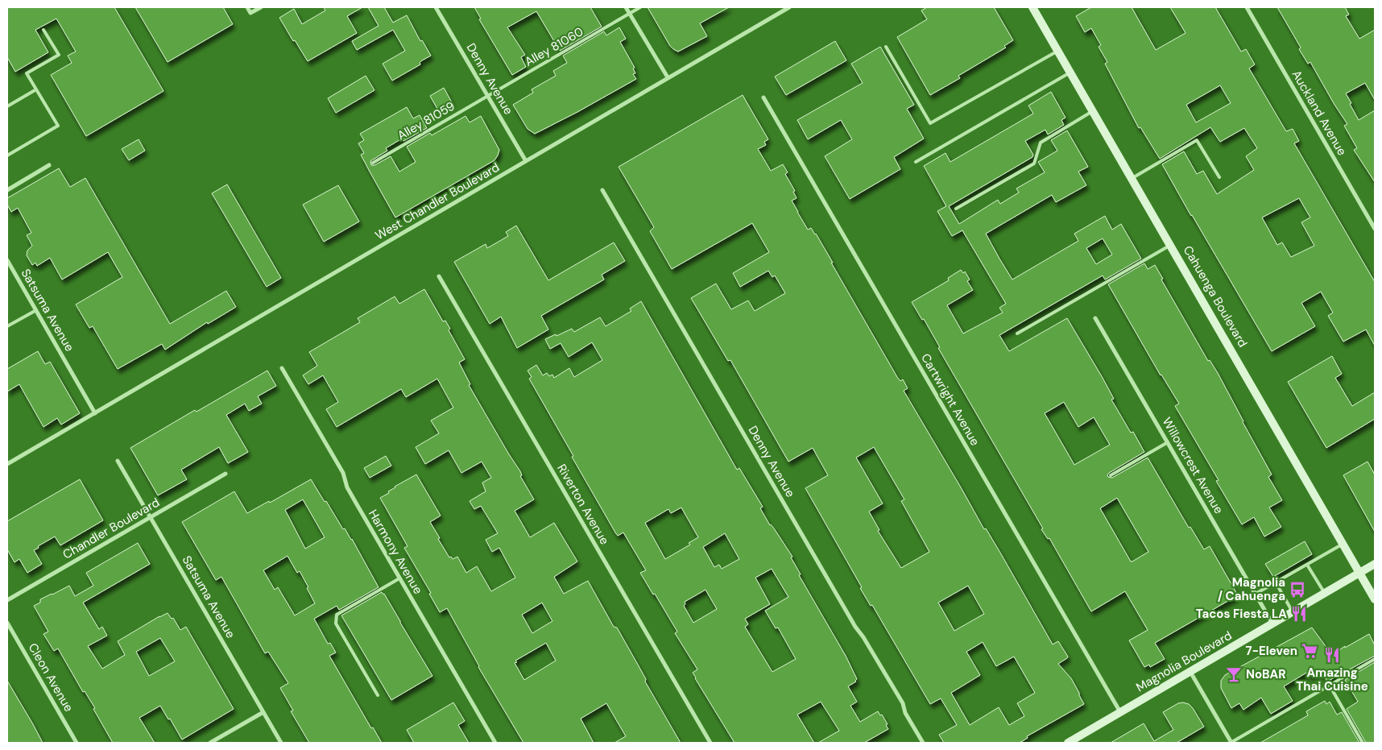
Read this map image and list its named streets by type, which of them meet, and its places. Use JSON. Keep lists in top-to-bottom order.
{
  "streets": {
    "main road": ["Cahuenga Boulevard", "Magnolia Boulevard"],
    "street": [
      "Denny Avenue",
      "Auckland Avenue",
      "West Chandler Boulevard",
      "Satsuma Avenue",
      "Cartwright Avenue",
      "Willowcrest Avenue",
      "Riverton Avenue",
      "Chandler Boulevard",
      "Harmony Avenue",
      "Cleon Avenue"
    ],
    "lane": ["Alley 81060", "Alley 81059"]
  },
  "crossings": [
    ["Alley 81060", "Denny Avenue"],
    ["Alley 81060", "Alley 81059"],
    ["Denny Avenue", "Alley 81059"],
    ["Denny Avenue", "West Chandler Boulevard"],
    ["West Chandler Boulevard", "Satsuma Avenue"],
    ["Cahuenga Boulevard", "Magnolia Boulevard"],
    ["Satsuma Avenue", "Chandler Boulevard"],
    ["Cartwright Avenue", "Magnolia Boulevard"],
    ["Willowcrest Avenue", "Magnolia Boulevard"]
  ],
  "places": {
    "bus stop": ["Magnolia / Cahuenga"],
    "restaurant": ["Tacos Fiesta LA", "Amazing Thai Cuisine"],
    "supermarket": ["7-Eleven"],
    "bar": ["NoBAR"]
  }
}
